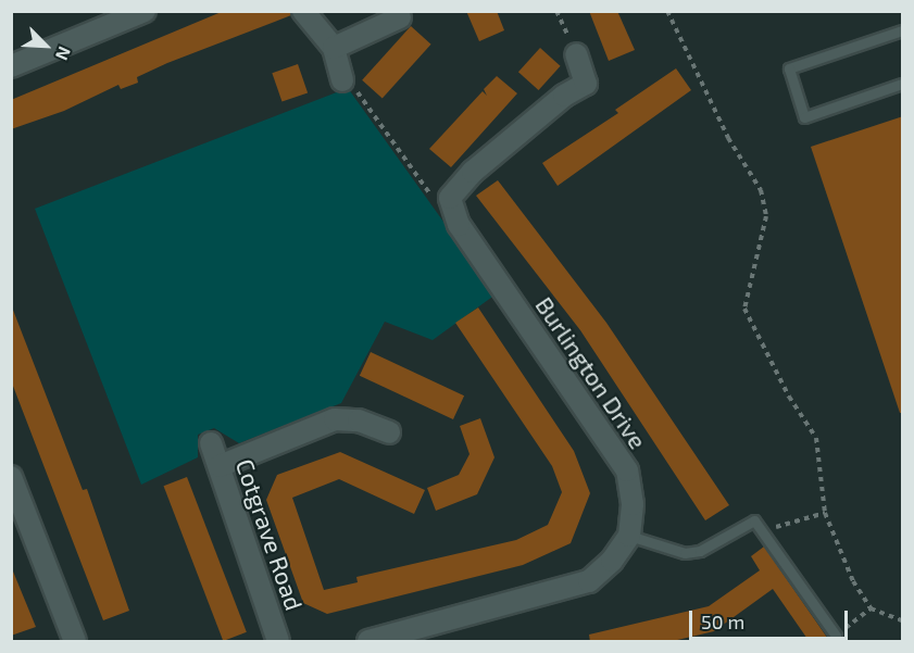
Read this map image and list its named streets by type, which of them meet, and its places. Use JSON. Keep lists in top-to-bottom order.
{
  "streets": {
    "street": ["Burlington Drive", "Cotgrave Road"]
  },
  "scale_bar": "50 m",
  "north": "bottom right"
}
